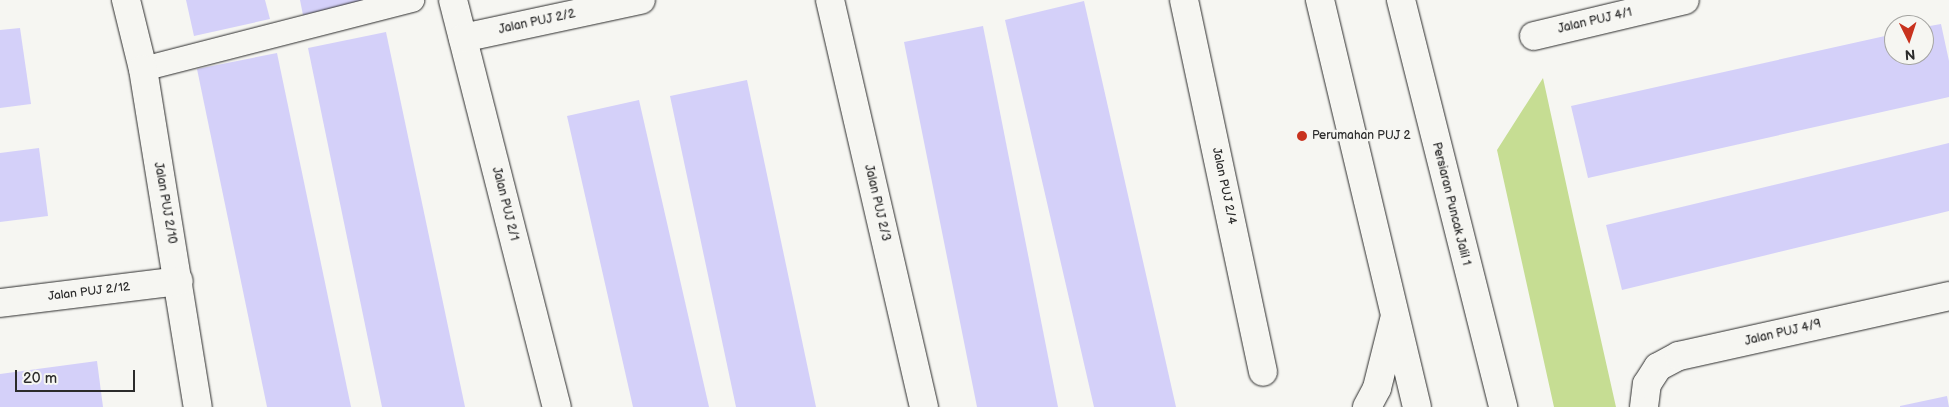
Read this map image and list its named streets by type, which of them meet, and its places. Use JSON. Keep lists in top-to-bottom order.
{
  "streets": {
    "street": [
      "Jalan PUJ 4/1",
      "Jalan PUJ 2/2",
      "Jalan PUJ 2/4",
      "Jalan PUJ 2/10",
      "Jalan PUJ 2/3",
      "Jalan PUJ 2/1",
      "Persiaran Puncak Jalil 1",
      "Jalan PUJ 2/12",
      "Jalan PUJ 4/9"
    ]
  },
  "crossings": [
    ["Jalan PUJ 2/2", "Jalan PUJ 2/1"],
    ["Jalan PUJ 2/10", "Jalan PUJ 2/12"]
  ],
  "places": ["Perumahan PUJ 2"],
  "scale_bar": "20 m",
  "north": "bottom"
}
